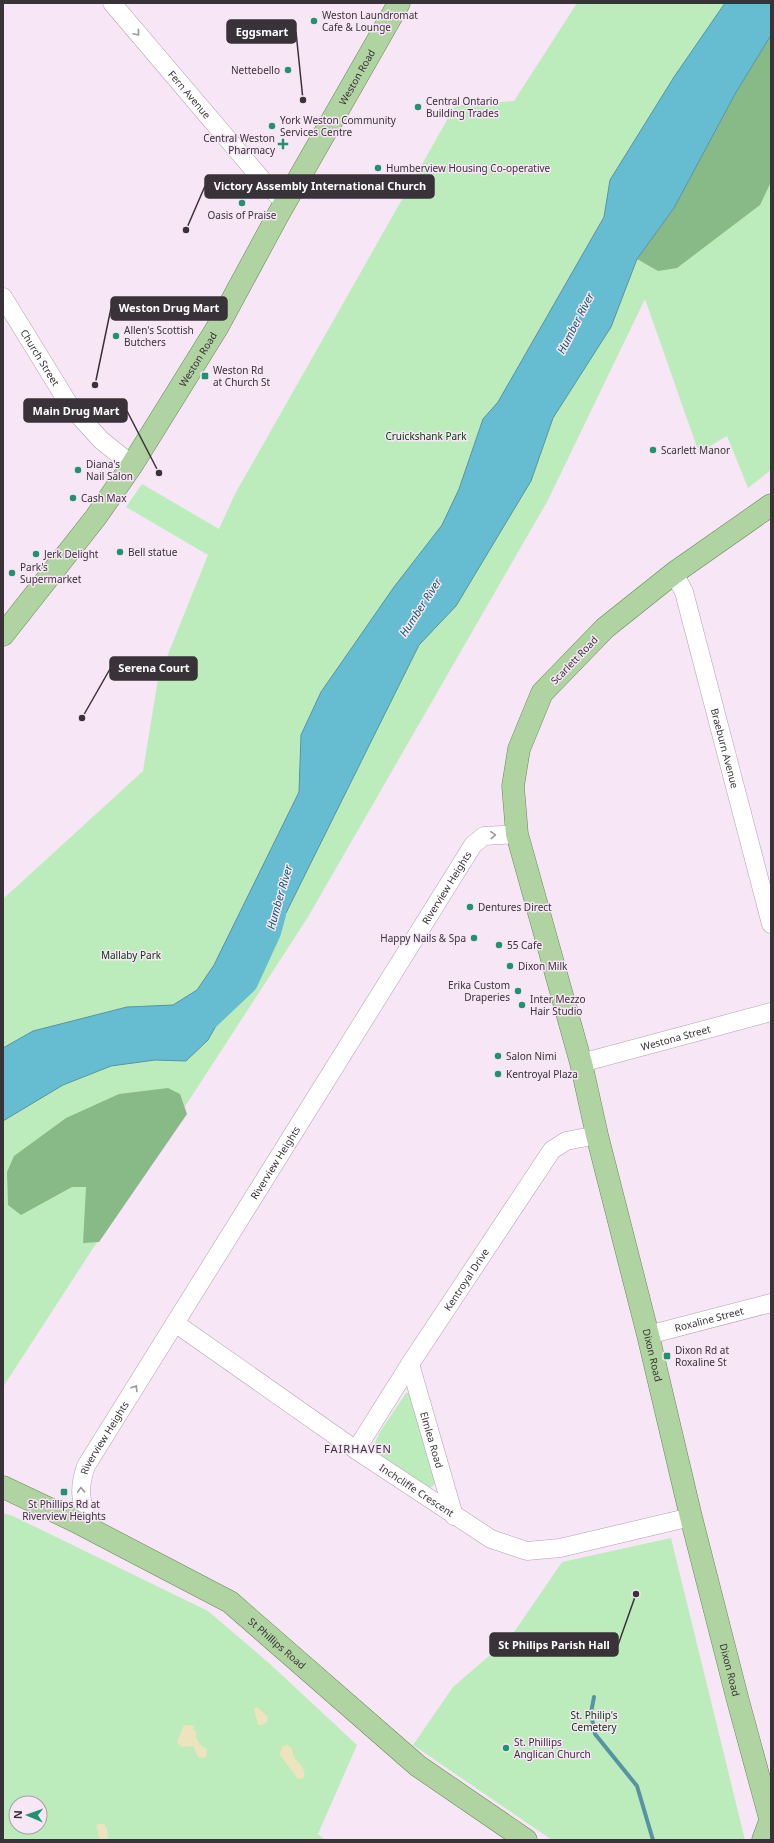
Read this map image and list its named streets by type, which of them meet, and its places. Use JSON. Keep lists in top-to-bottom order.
{
  "streets": {
    "main road": [
      "Weston Road",
      "Scarlett Road",
      "Dixon Road",
      "St Phillips Road"
    ],
    "street": [
      "Fern Avenue",
      "Church Street",
      "Braeburn Avenue",
      "Riverview Heights",
      "Westona Street",
      "Kentroyal Drive",
      "Roxaline Street",
      "Elmlea Road",
      "Inchcliffe Crescent"
    ]
  },
  "crossings": [
    ["Weston Road", "Fern Avenue"],
    ["Weston Road", "Church Street"],
    ["Scarlett Road", "Braeburn Avenue"],
    ["Scarlett Road", "Riverview Heights"],
    ["Scarlett Road", "Dixon Road"],
    ["Riverview Heights", "Inchcliffe Crescent"],
    ["Riverview Heights", "St Phillips Road"],
    ["Westona Street", "Dixon Road"],
    ["Kentroyal Drive", "Dixon Road"],
    ["Kentroyal Drive", "Elmlea Road"],
    ["Kentroyal Drive", "Inchcliffe Crescent"],
    ["Roxaline Street", "Dixon Road"],
    ["Dixon Road", "Inchcliffe Crescent"],
    ["Elmlea Road", "Inchcliffe Crescent"]
  ],
  "one_way": ["Fern Avenue", "Riverview Heights"],
  "districts": ["FAIRHAVEN"],
  "water": ["Humber River"],
  "parks": ["Cruickshank Park", "Mallaby Park", "St. Philip's Cemetery"],
  "places": {
    "other": [
      "Weston Laundromat Cafe & Lounge",
      "Nettebello",
      "Eggsmart",
      "Central Ontario Building Trades",
      "York Weston Community Services Centre",
      "Humberview Housing Co-operative",
      "Oasis of Praise",
      "Victory Assembly International Church",
      "Allen's Scottish Butchers",
      "Weston Drug Mart",
      "Scarlett Manor",
      "Diana's Nail Salon",
      "Main Drug Mart",
      "Cash Max",
      "Bell statue",
      "Jerk Delight",
      "Park's Supermarket",
      "Serena Court",
      "Dentures Direct",
      "Happy Nails & Spa",
      "55 Cafe",
      "Dixon Milk",
      "Erika Custom Draperies",
      "Inter Mezzo Hair Studio",
      "Salon Nimi",
      "Kentroyal Plaza",
      "St Philips Parish Hall",
      "St. Phillips Anglican Church"
    ],
    "health": ["Central Weston Pharmacy"],
    "transit": ["Weston Rd at Church St", "Dixon Rd at Roxaline St", "St Phillips Rd at Riverview Heights"]
  },
  "north": "left"
}
